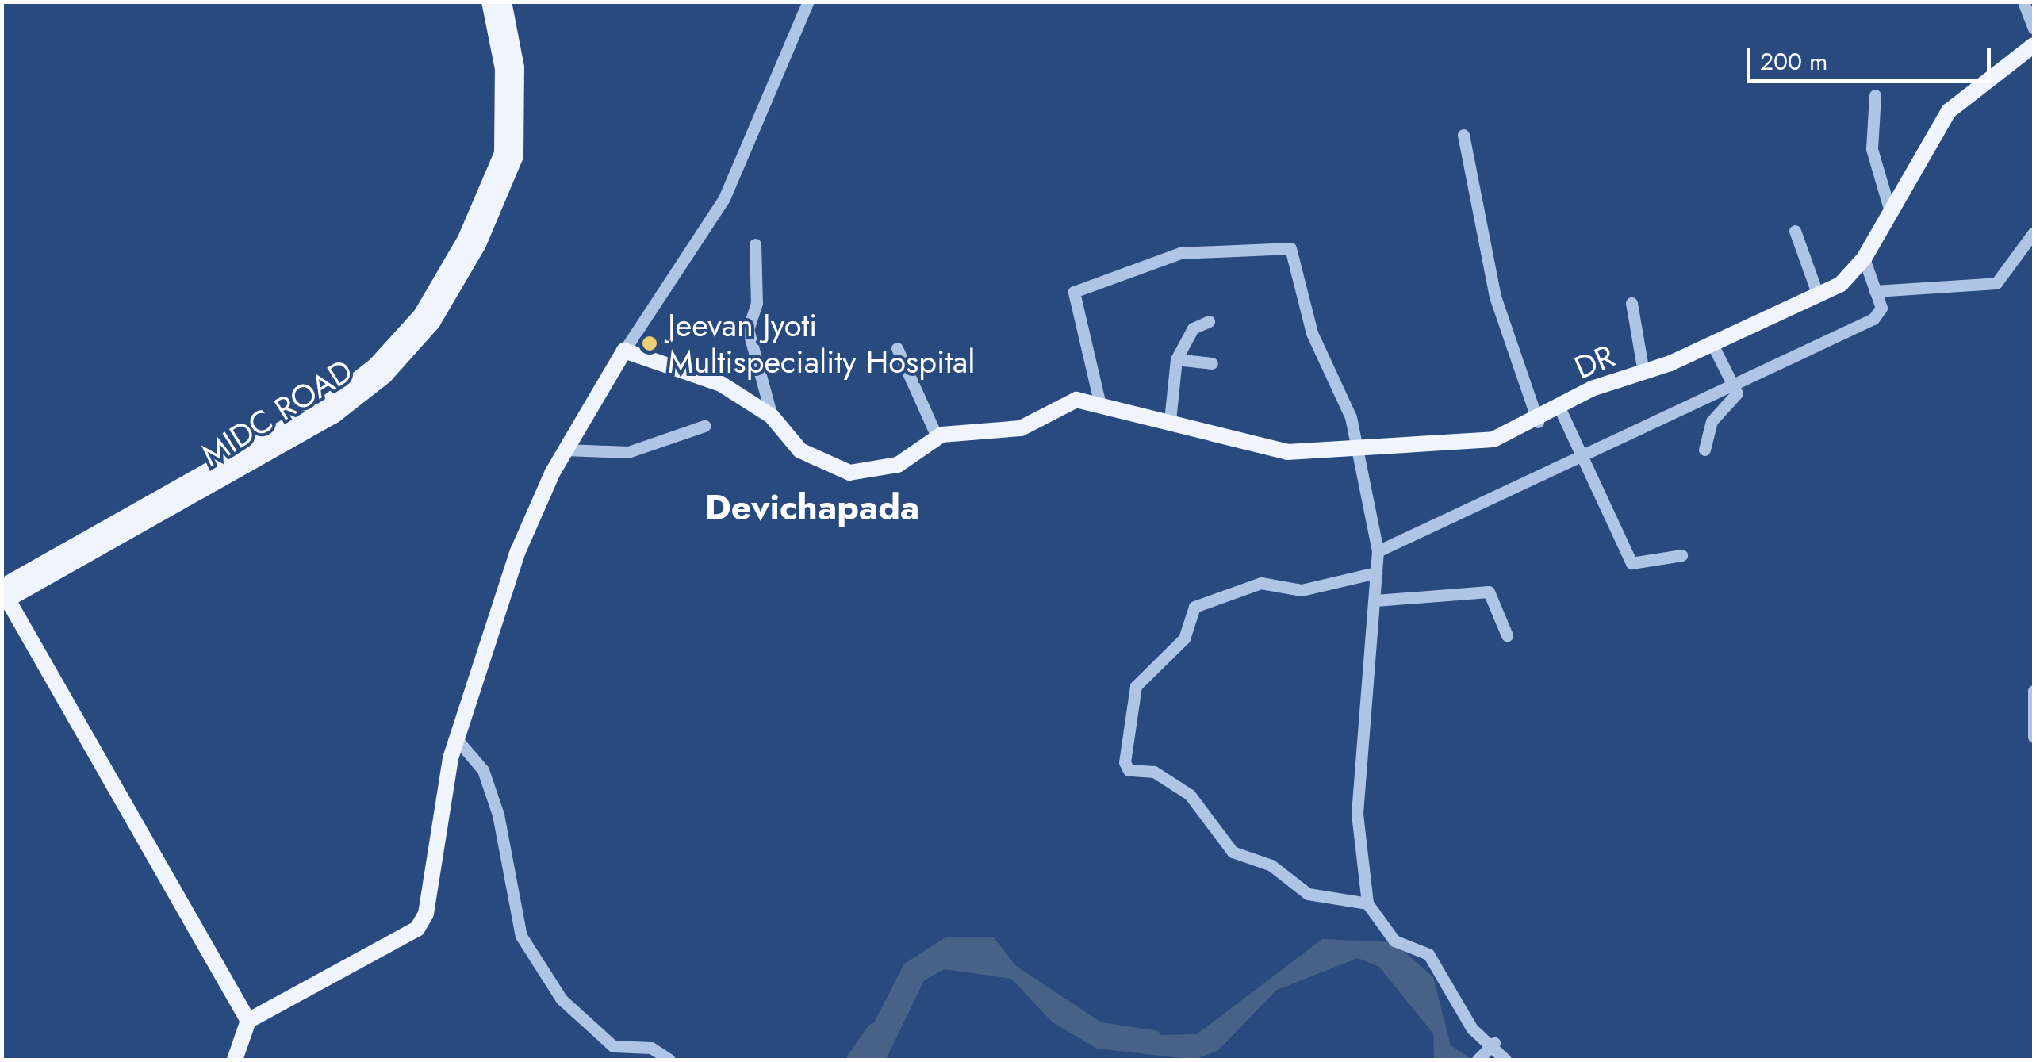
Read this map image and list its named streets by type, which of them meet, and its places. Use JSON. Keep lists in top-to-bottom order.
{
  "streets": {
    "main road": ["DR", "MIDC ROAD"]
  },
  "districts": ["Devichapada"],
  "places": ["Jeevan Jyoti Multispeciality Hospital"],
  "scale_bar": "200 m"
}
